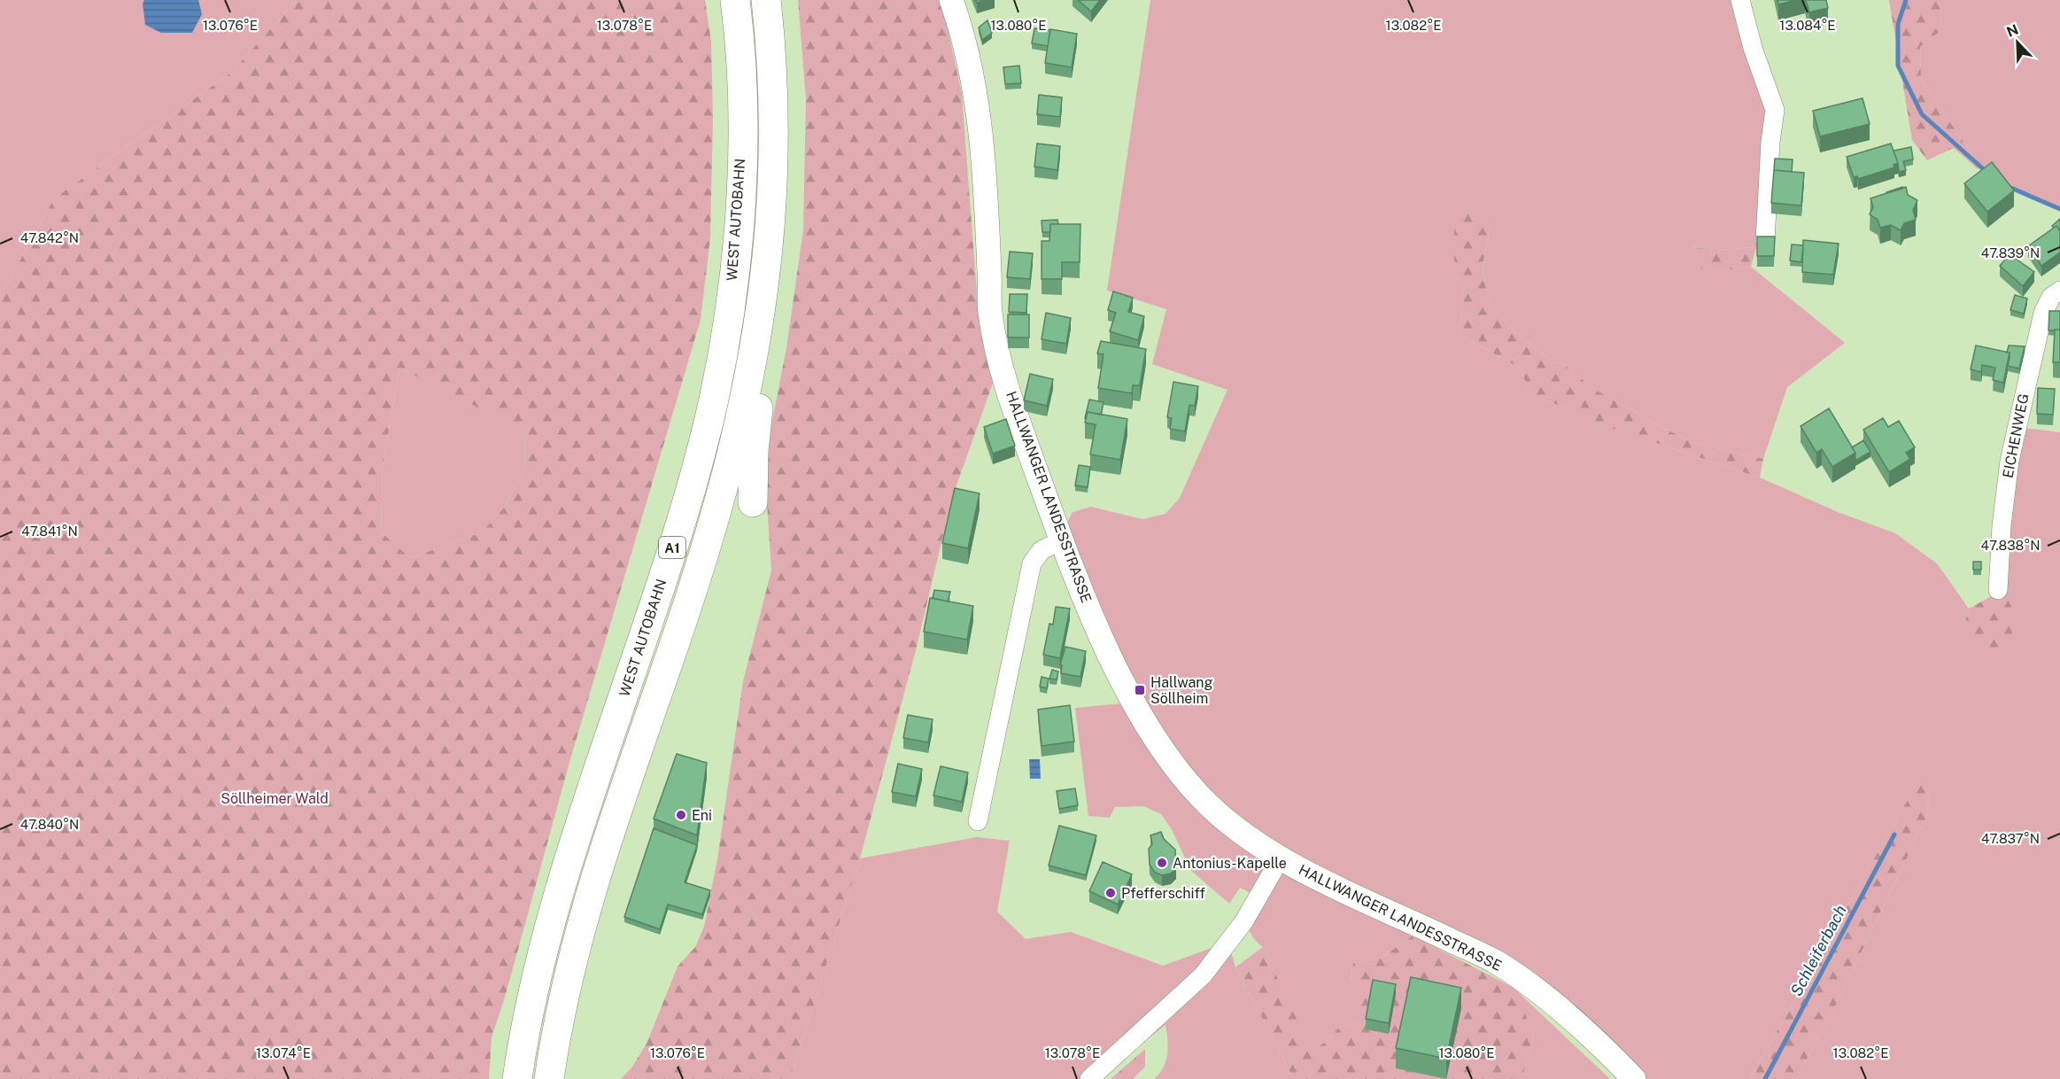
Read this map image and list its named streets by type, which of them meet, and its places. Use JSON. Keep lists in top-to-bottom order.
{
  "streets": {
    "highway": ["WEST AUTOBAHN", "A1"],
    "street": ["EICHENWEG", "HALLWANGER LANDESSTRASSE"]
  },
  "water": ["Schleiferbach"],
  "parks": ["Söllheimer Wald"],
  "places": {
    "transit": ["Hallwang Söllheim"],
    "other": ["Eni", "Antonius-Kapelle", "Pfefferschiff"]
  },
  "north": "top left",
  "coordinates": [
    "13.076°E",
    "13.078°E",
    "13.080°E",
    "13.082°E",
    "13.084°E",
    "47.842°N",
    "47.839°N",
    "47.841°N",
    "47.838°N",
    "47.840°N",
    "47.837°N",
    "13.074°E"
  ]
}
